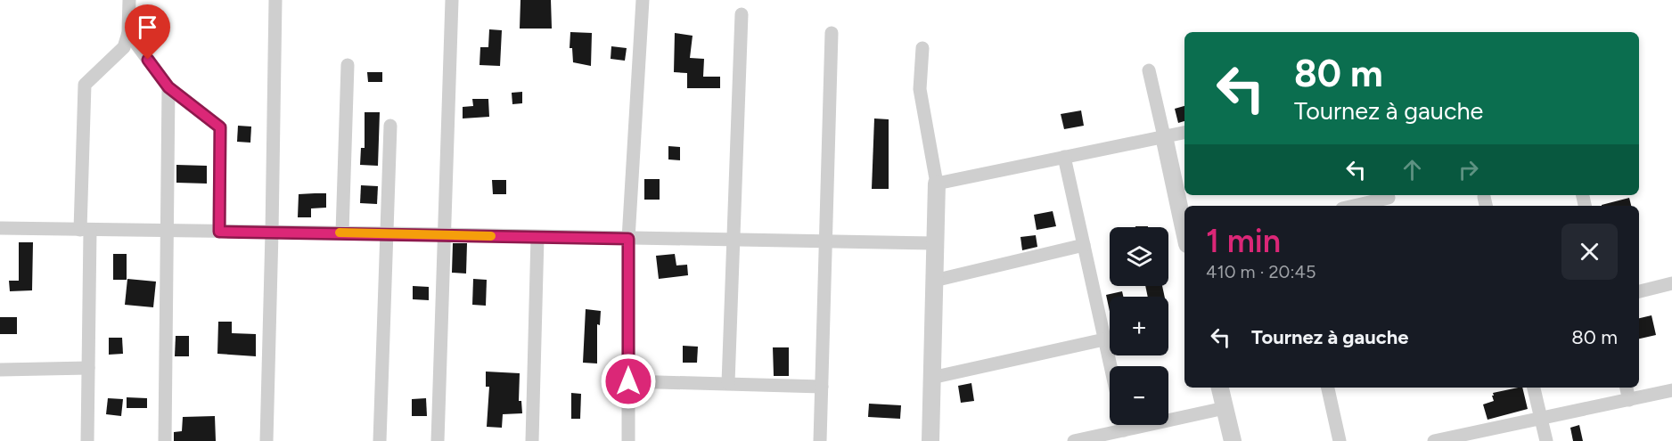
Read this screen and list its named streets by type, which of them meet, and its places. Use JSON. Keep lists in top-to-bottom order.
{
  "page": {
    "turn": ["80 m", "Tournez à gauche"],
    "heading": ["1 min", "410 m · 20:45"],
    "map_buttons": ["+", "−"],
    "list": [
      {
        "name": "Tournez à gauche",
        "value": "80 m"
      }
    ]
  }
}
